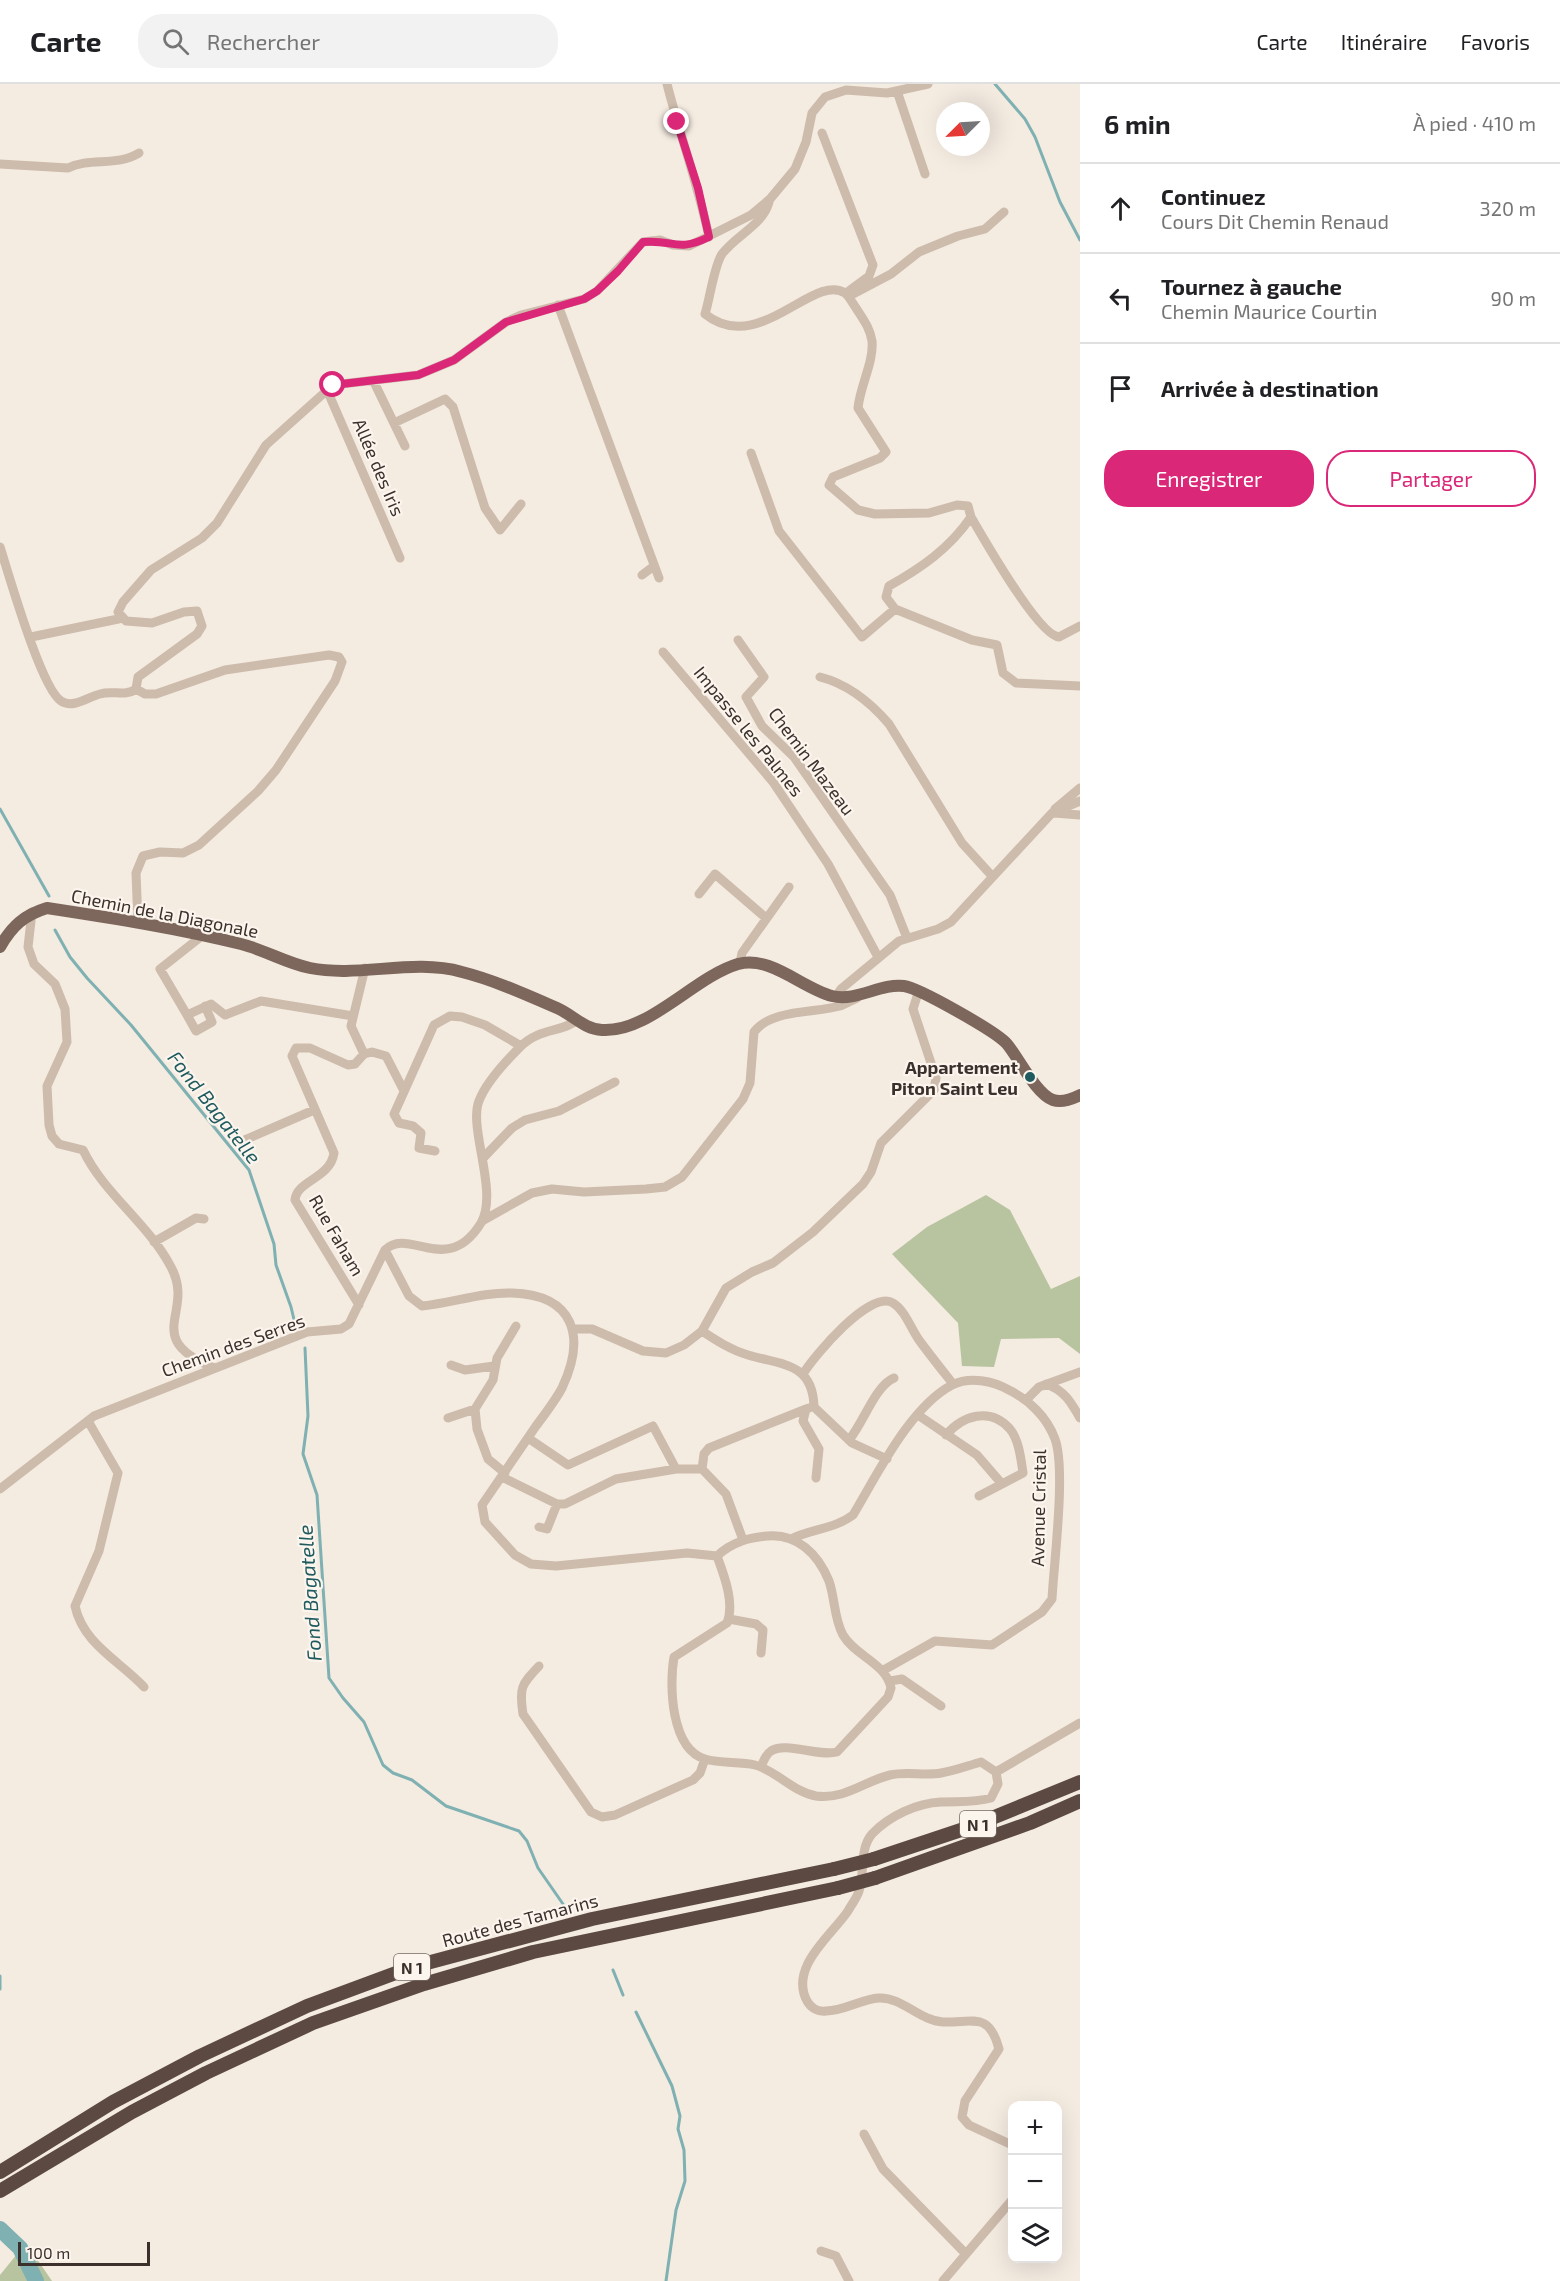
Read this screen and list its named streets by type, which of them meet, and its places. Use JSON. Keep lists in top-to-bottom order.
{
  "streets": {
    "highway": ["N 1", "Route des Tamarins"],
    "main road": ["Chemin de la Diagonale"],
    "street": [
      "Allée des Iris",
      "Impasse les Palmes",
      "Chemin Mazeau",
      "Rue Faham",
      "Chemin des Serres",
      "Avenue Cristal"
    ]
  },
  "crossings": [
    ["Rue Faham", "Chemin des Serres"]
  ],
  "water": ["Fond Bagatelle"],
  "places": ["Appartement Piton Saint Leu"],
  "scale_bar": "100 m",
  "north": "bottom left",
  "page": {
    "header": "Carte",
    "search": "Rechercher",
    "nav": ["Carte", "Itinéraire", "Favoris"],
    "heading": ["6 min", "À pied · 410 m"],
    "list": [
      ["Continuez", "Cours Dit Chemin Renaud", "320 m"],
      ["Tournez à gauche", "Chemin Maurice Courtin", "90 m"],
      "Arrivée à destination"
    ],
    "buttons": ["Enregistrer", "Partager"],
    "map_buttons": ["+", "−"],
    "scale": "100 m"
  }
}
